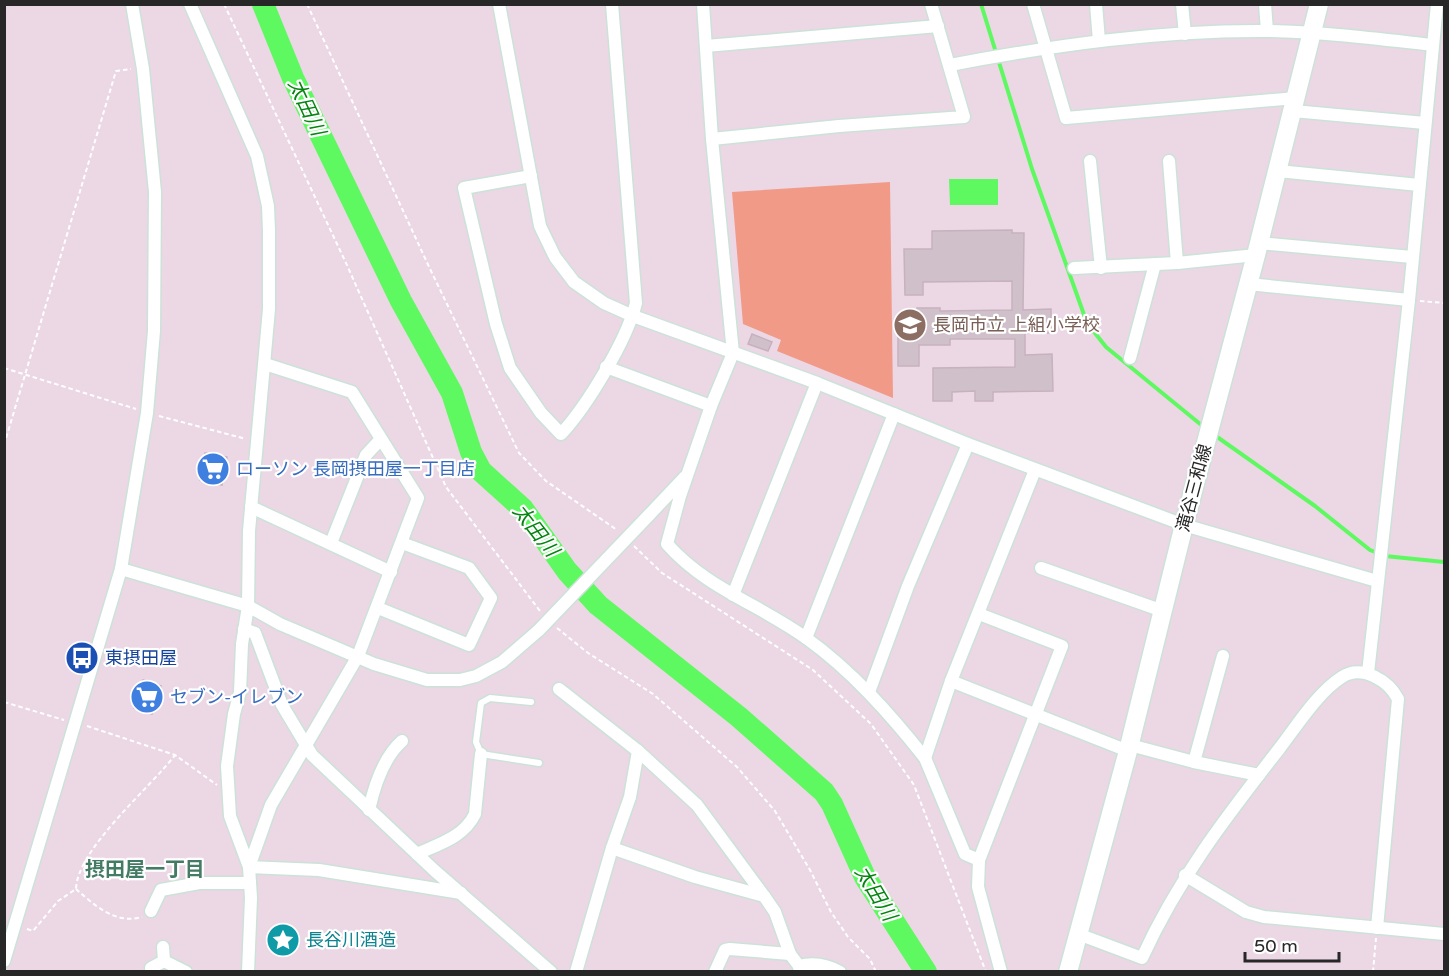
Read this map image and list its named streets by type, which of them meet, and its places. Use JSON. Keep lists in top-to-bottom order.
{
  "streets": {
    "main road": ["滝谷三和線"]
  },
  "districts": ["摂田屋一丁目"],
  "water": ["太田川"],
  "places": {
    "school or university": ["長岡市立 上組小学校"],
    "supermarket": ["ローソン 長岡摂田屋一丁目店", "セブン-イレブン"],
    "bus stop": ["東摂田屋"],
    "place": ["長谷川酒造"]
  },
  "scale_bar": "50 m"
}
